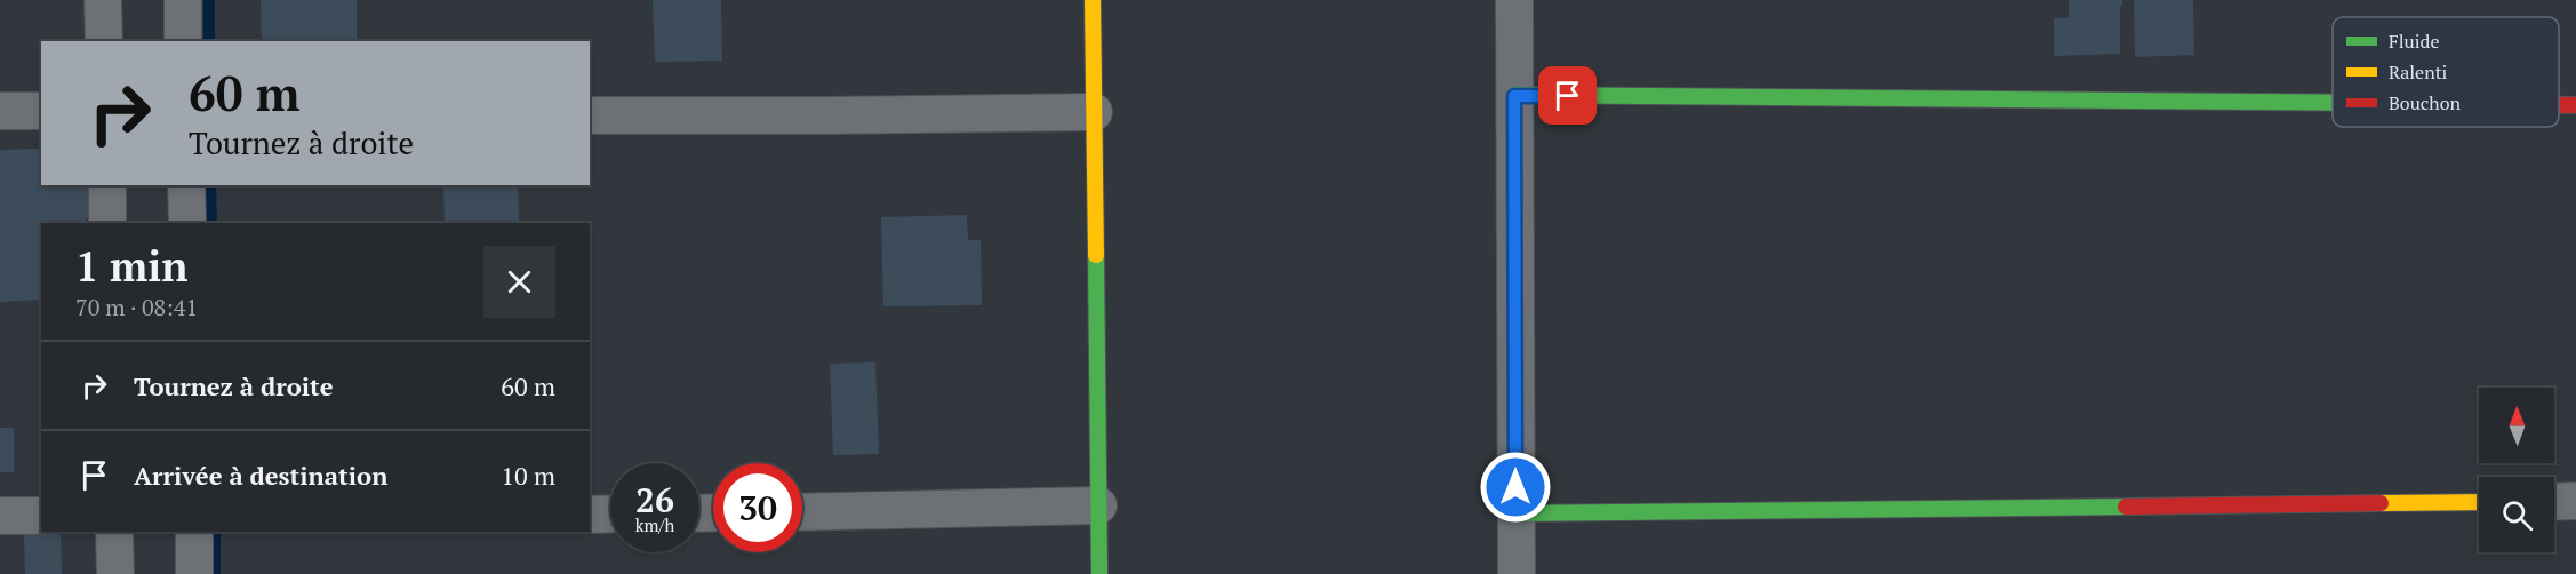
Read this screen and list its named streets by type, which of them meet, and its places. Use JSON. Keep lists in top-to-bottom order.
{
  "legend": ["Fluide", "Ralenti", "Bouchon"],
  "north": "top",
  "page": {
    "turn": ["60 m", "Tournez à droite"],
    "heading": ["1 min", "70 m · 08:41"],
    "list": [
      {
        "name": "Tournez à droite",
        "value": "60 m"
      },
      {
        "name": "Arrivée à destination",
        "value": "10 m"
      }
    ],
    "speed": "26 km/h",
    "limit": "30"
  }
}
